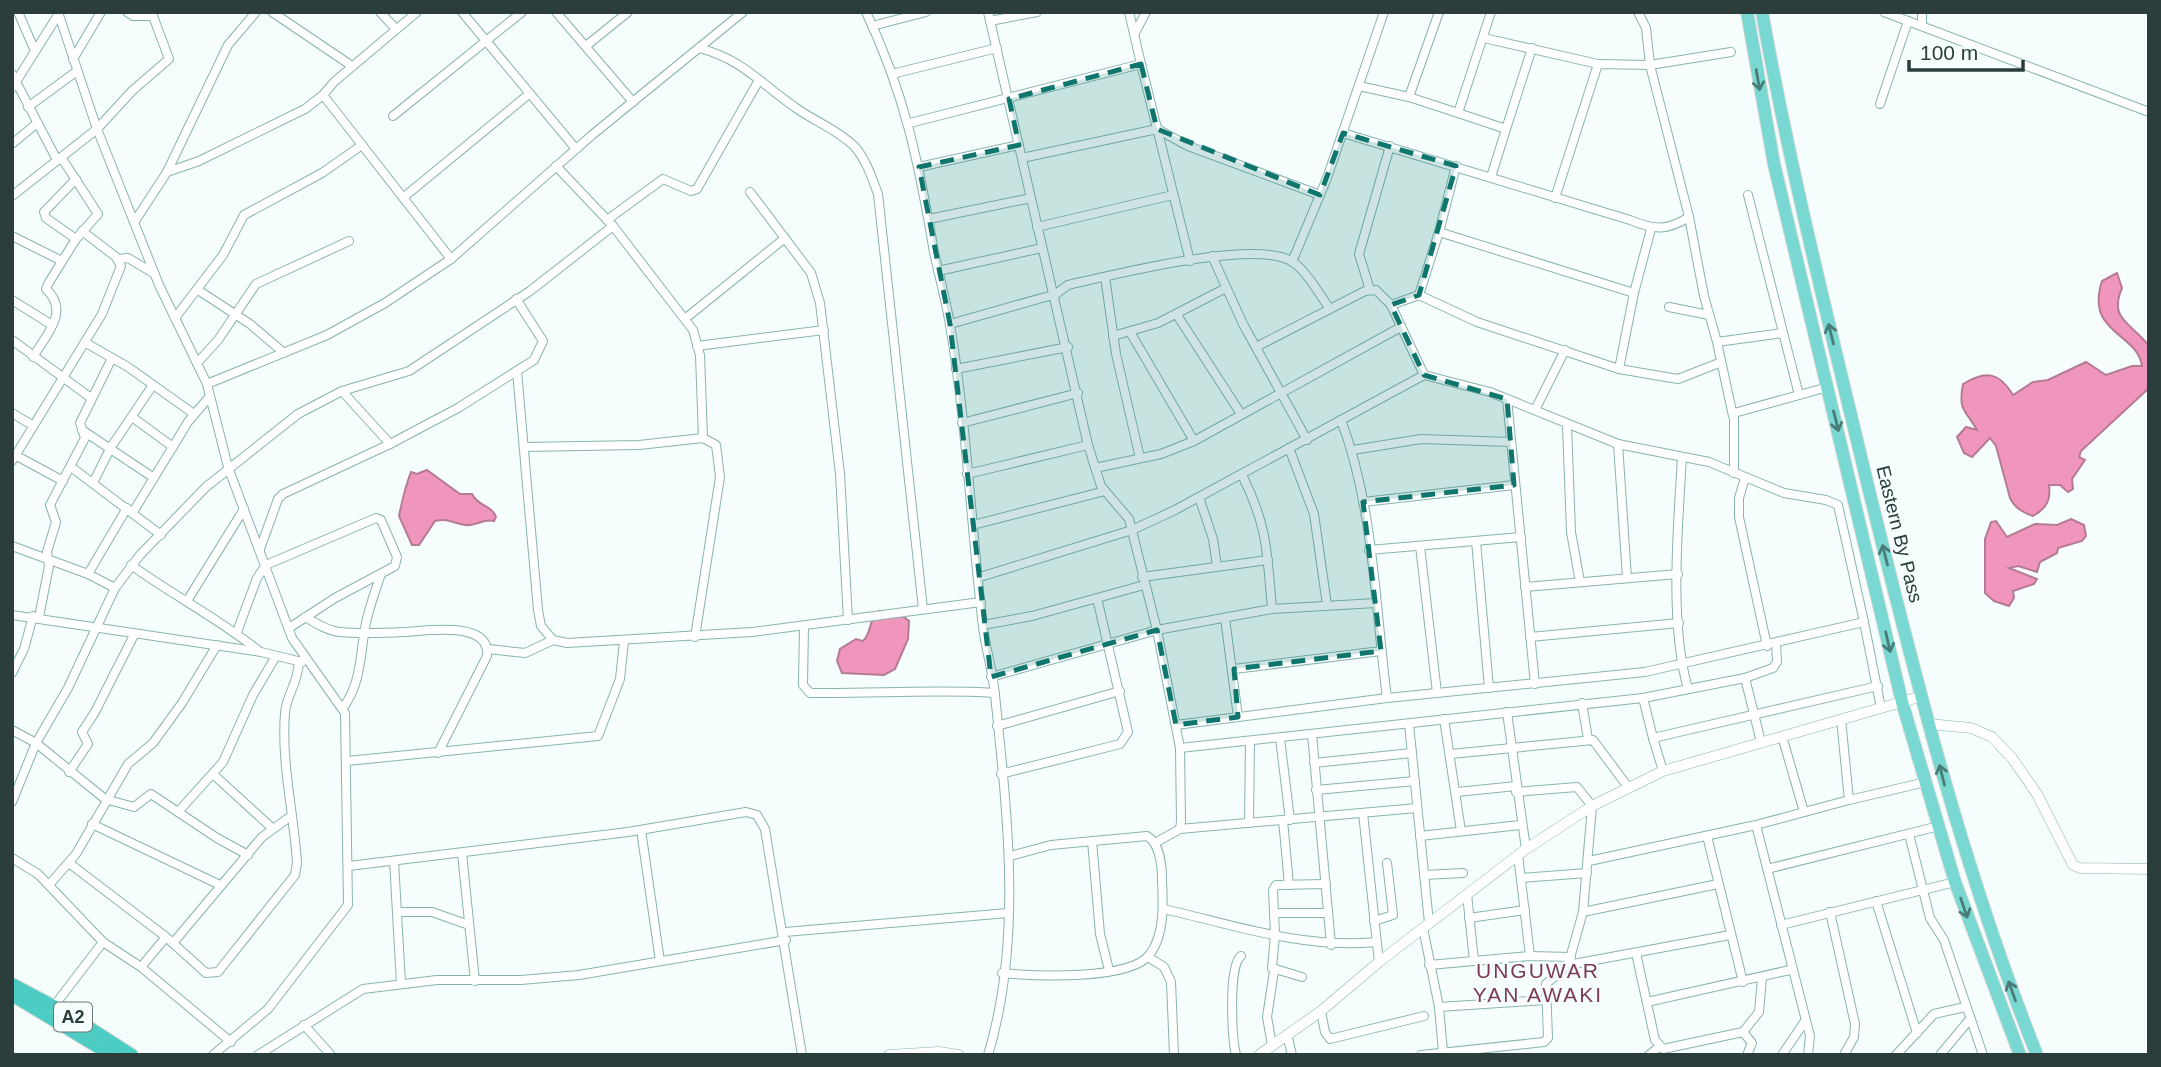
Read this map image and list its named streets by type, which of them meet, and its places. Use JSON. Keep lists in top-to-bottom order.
{
  "streets": {
    "highway": ["A2"],
    "main road": ["Eastern By Pass"]
  },
  "districts": ["UNGUWAR YAN AWAKI"],
  "scale_bar": "100 m"
}
